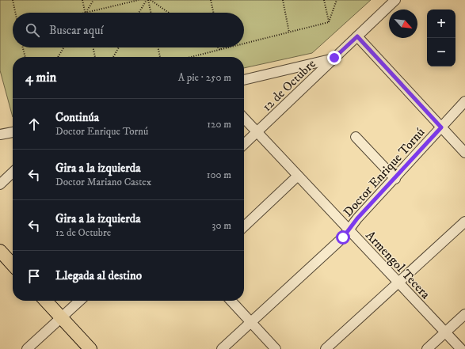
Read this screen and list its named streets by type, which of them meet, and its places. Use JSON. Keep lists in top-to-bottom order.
{
  "streets": {
    "street": ["12 de Octubre", "Doctor Enrique Tornú", "Armengol Tecera"]
  },
  "crossings": [
    ["12 de Octubre", "Armengol Tecera"],
    ["Doctor Enrique Tornú", "Armengol Tecera"]
  ],
  "north": "bottom right",
  "page": {
    "map_buttons": ["+", "−"],
    "search": "Buscar aquí",
    "heading": ["4 min", "A pie · 250 m"],
    "list": [
      ["Continúa", "Doctor Enrique Tornú", "120 m"],
      ["Gira a la izquierda", "Doctor Mariano Castex", "100 m"],
      ["Gira a la izquierda", "12 de Octubre", "30 m"],
      "Llegada al destino"
    ]
  }
}
